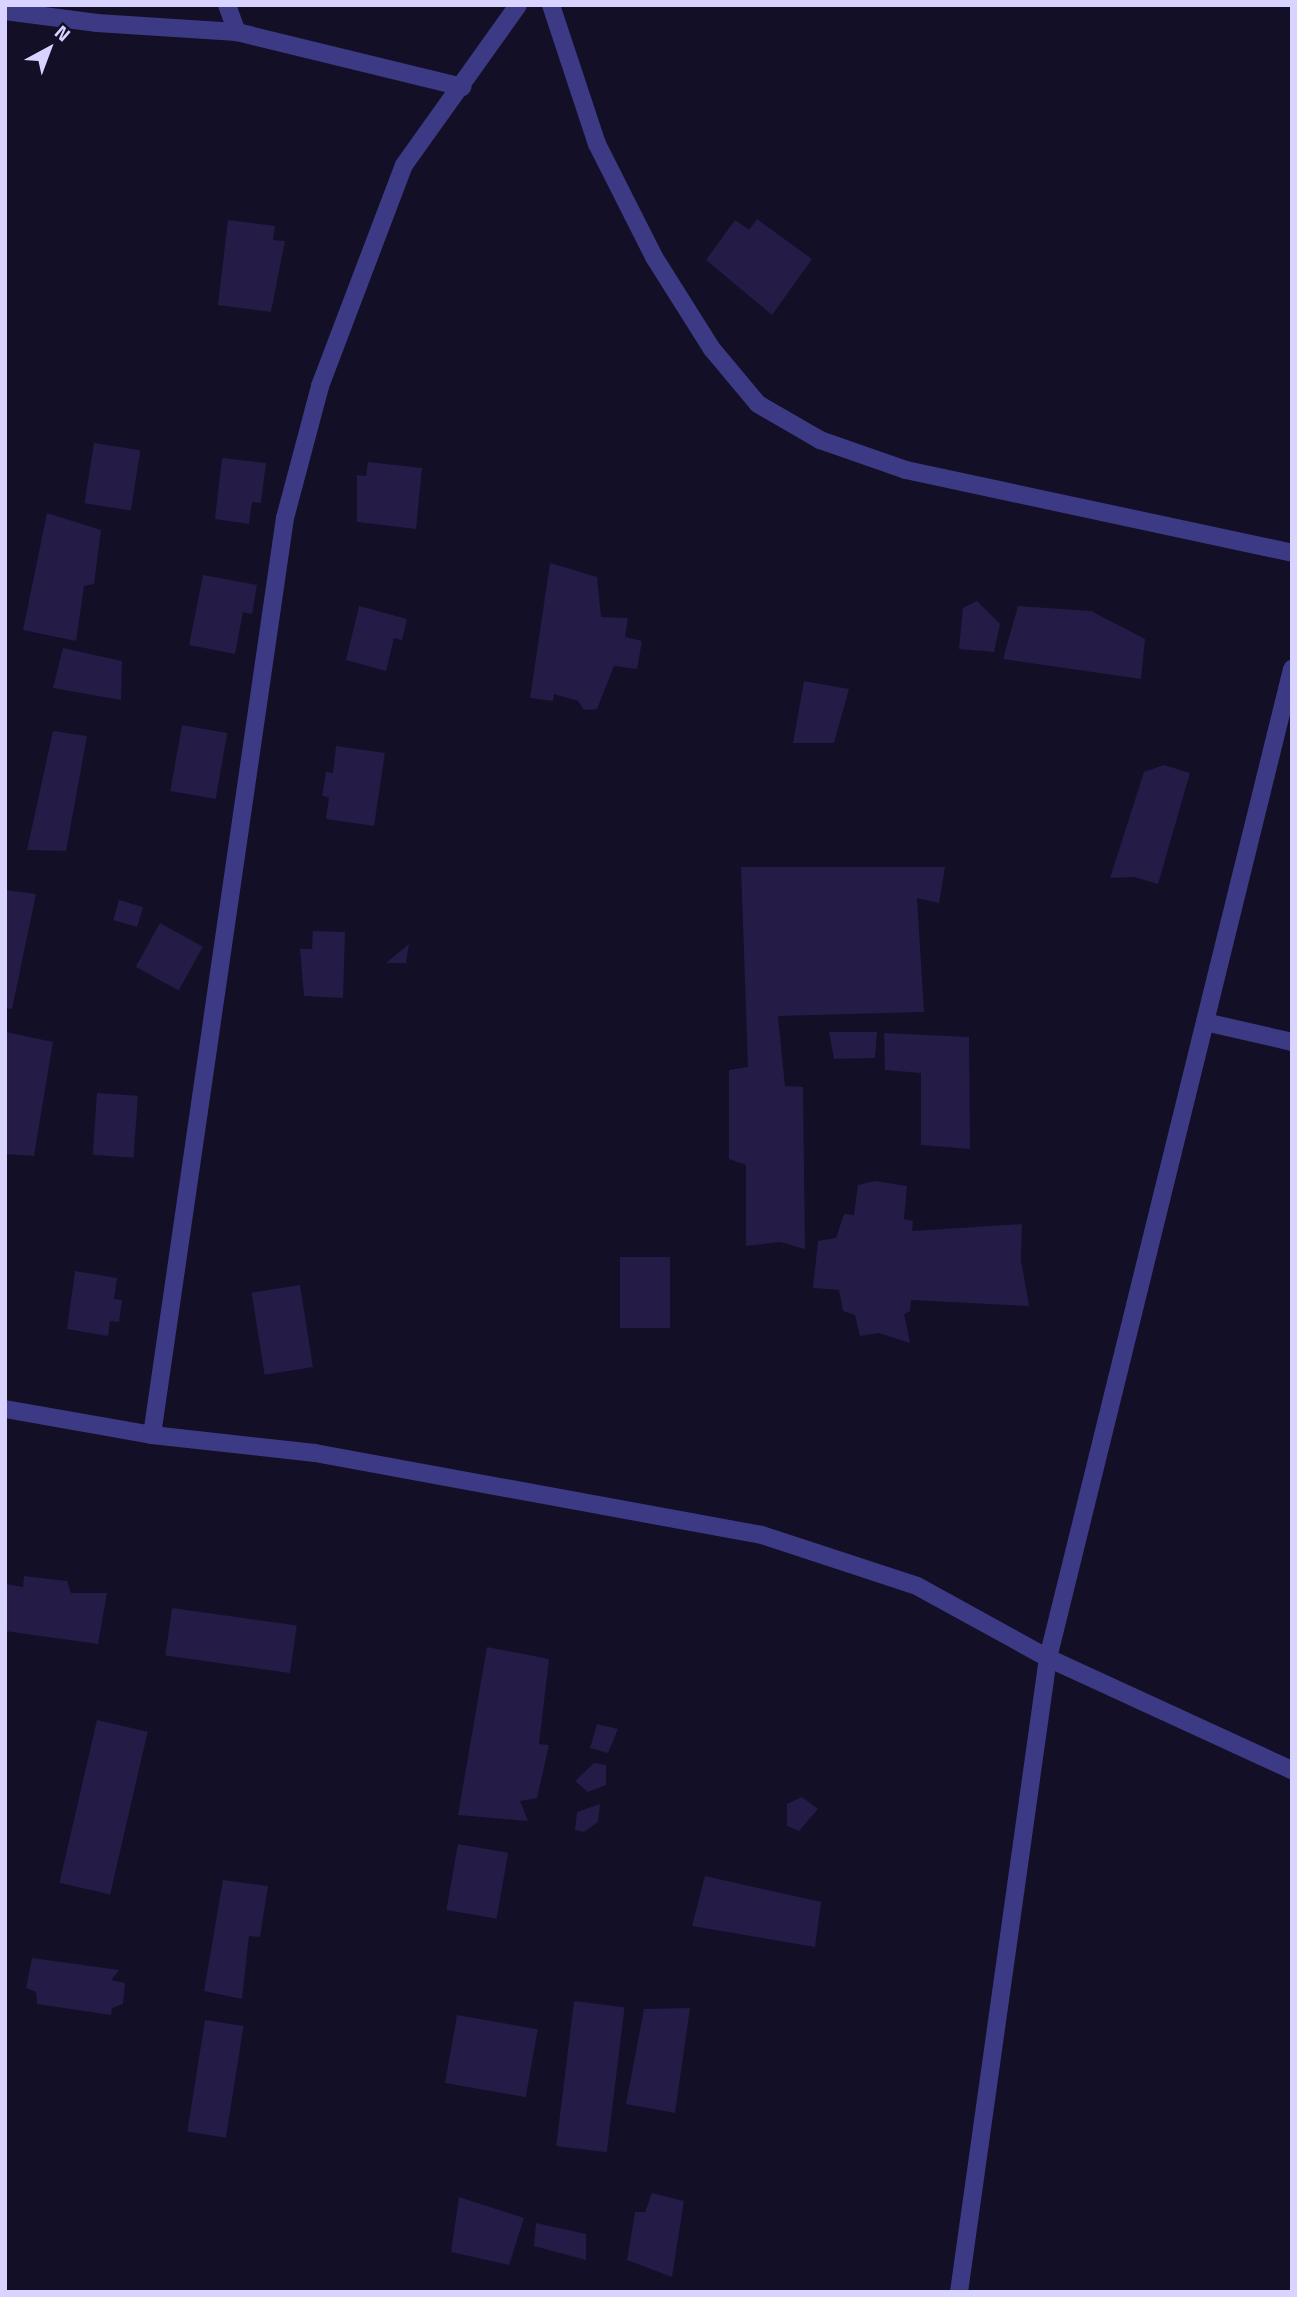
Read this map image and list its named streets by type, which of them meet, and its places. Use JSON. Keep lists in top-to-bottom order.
{
  "north": "top right"
}
